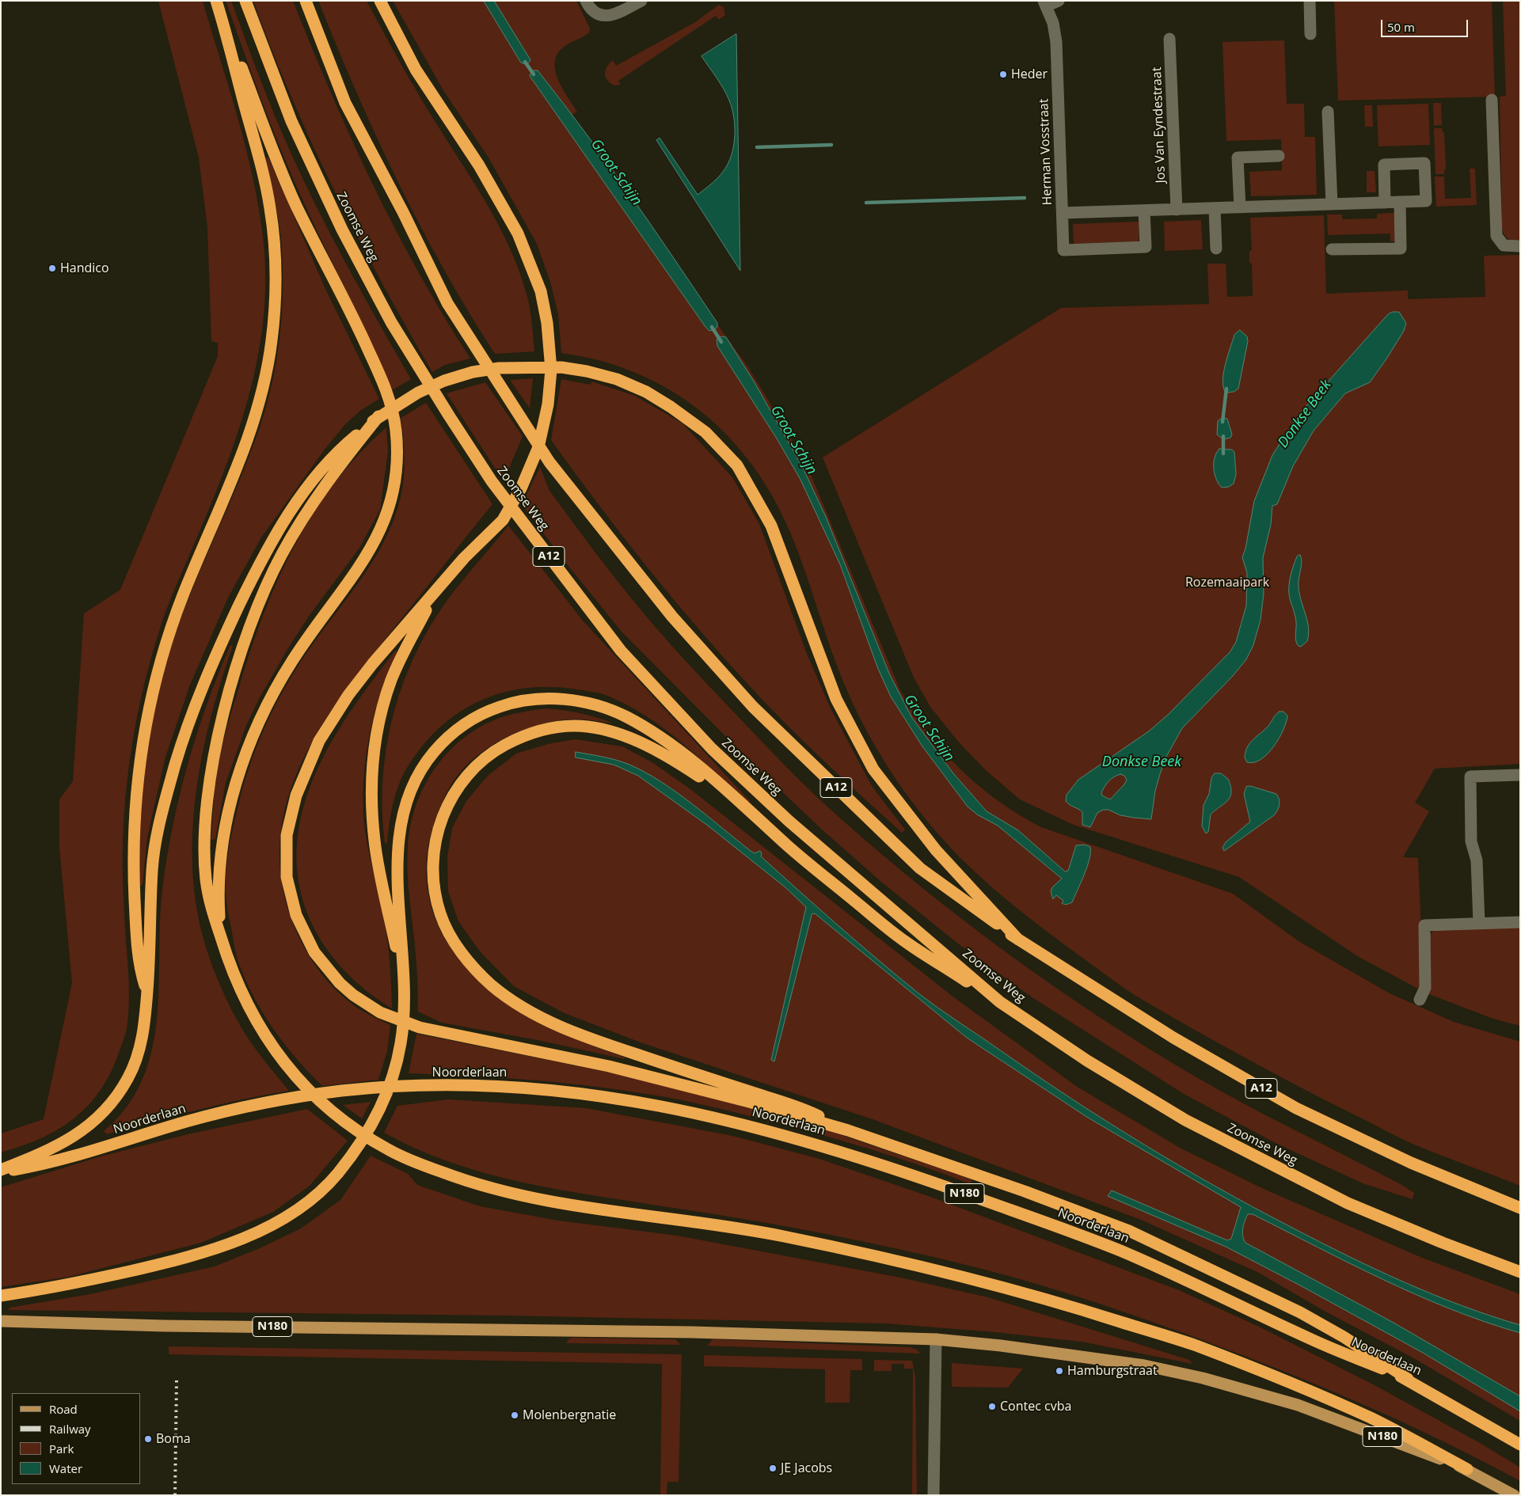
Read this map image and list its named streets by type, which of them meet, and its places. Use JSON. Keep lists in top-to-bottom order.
{
  "streets": {
    "highway": [
      "Zoomse Weg",
      "A12",
      "Noorderlaan",
      "N180"
    ],
    "street": ["Jos Van Eyndestraat", "Herman Vosstraat"]
  },
  "water": ["Groot Schijn", "Donkse Beek"],
  "parks": ["Rozemaaipark"],
  "places": [
    "Heder",
    "Handico",
    "Hamburgstraat",
    "Contec cvba",
    "Molenbergnatie",
    "Boma",
    "JE Jacobs"
  ],
  "legend": [
    "Road",
    "Railway",
    "Park",
    "Water"
  ],
  "scale_bar": "50 m"
}
